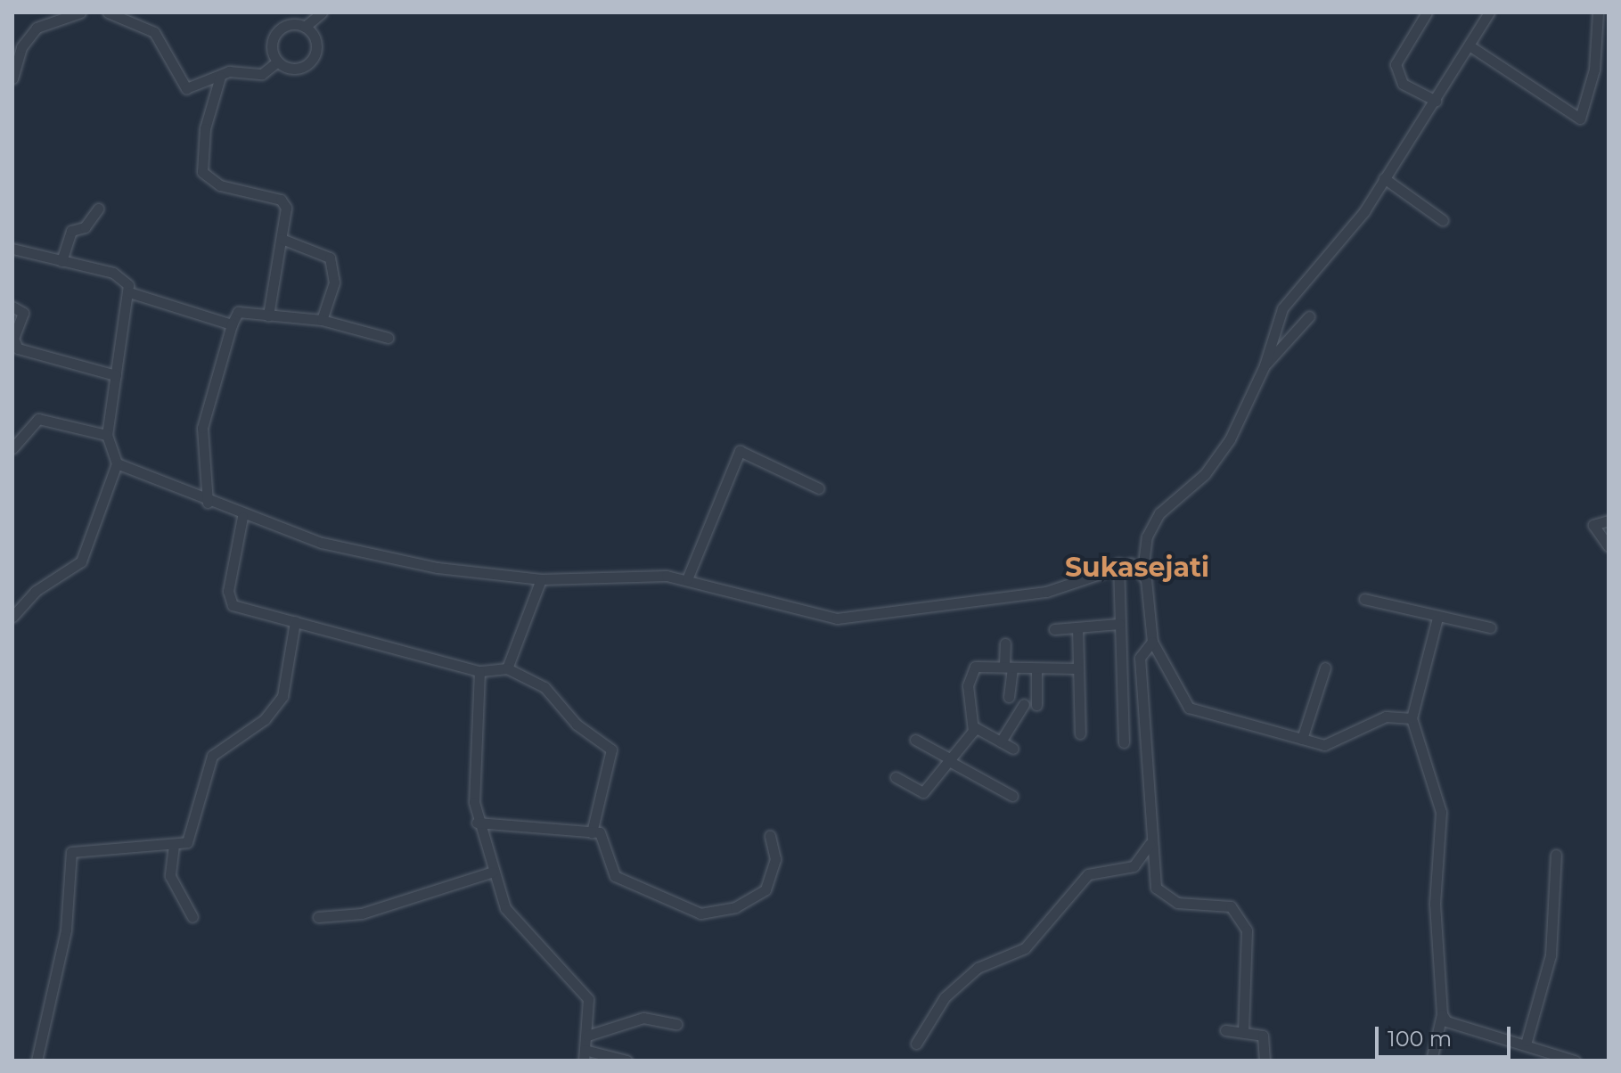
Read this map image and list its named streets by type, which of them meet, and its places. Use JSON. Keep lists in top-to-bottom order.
{
  "districts": ["Sukasejati"],
  "scale_bar": "100 m"
}
